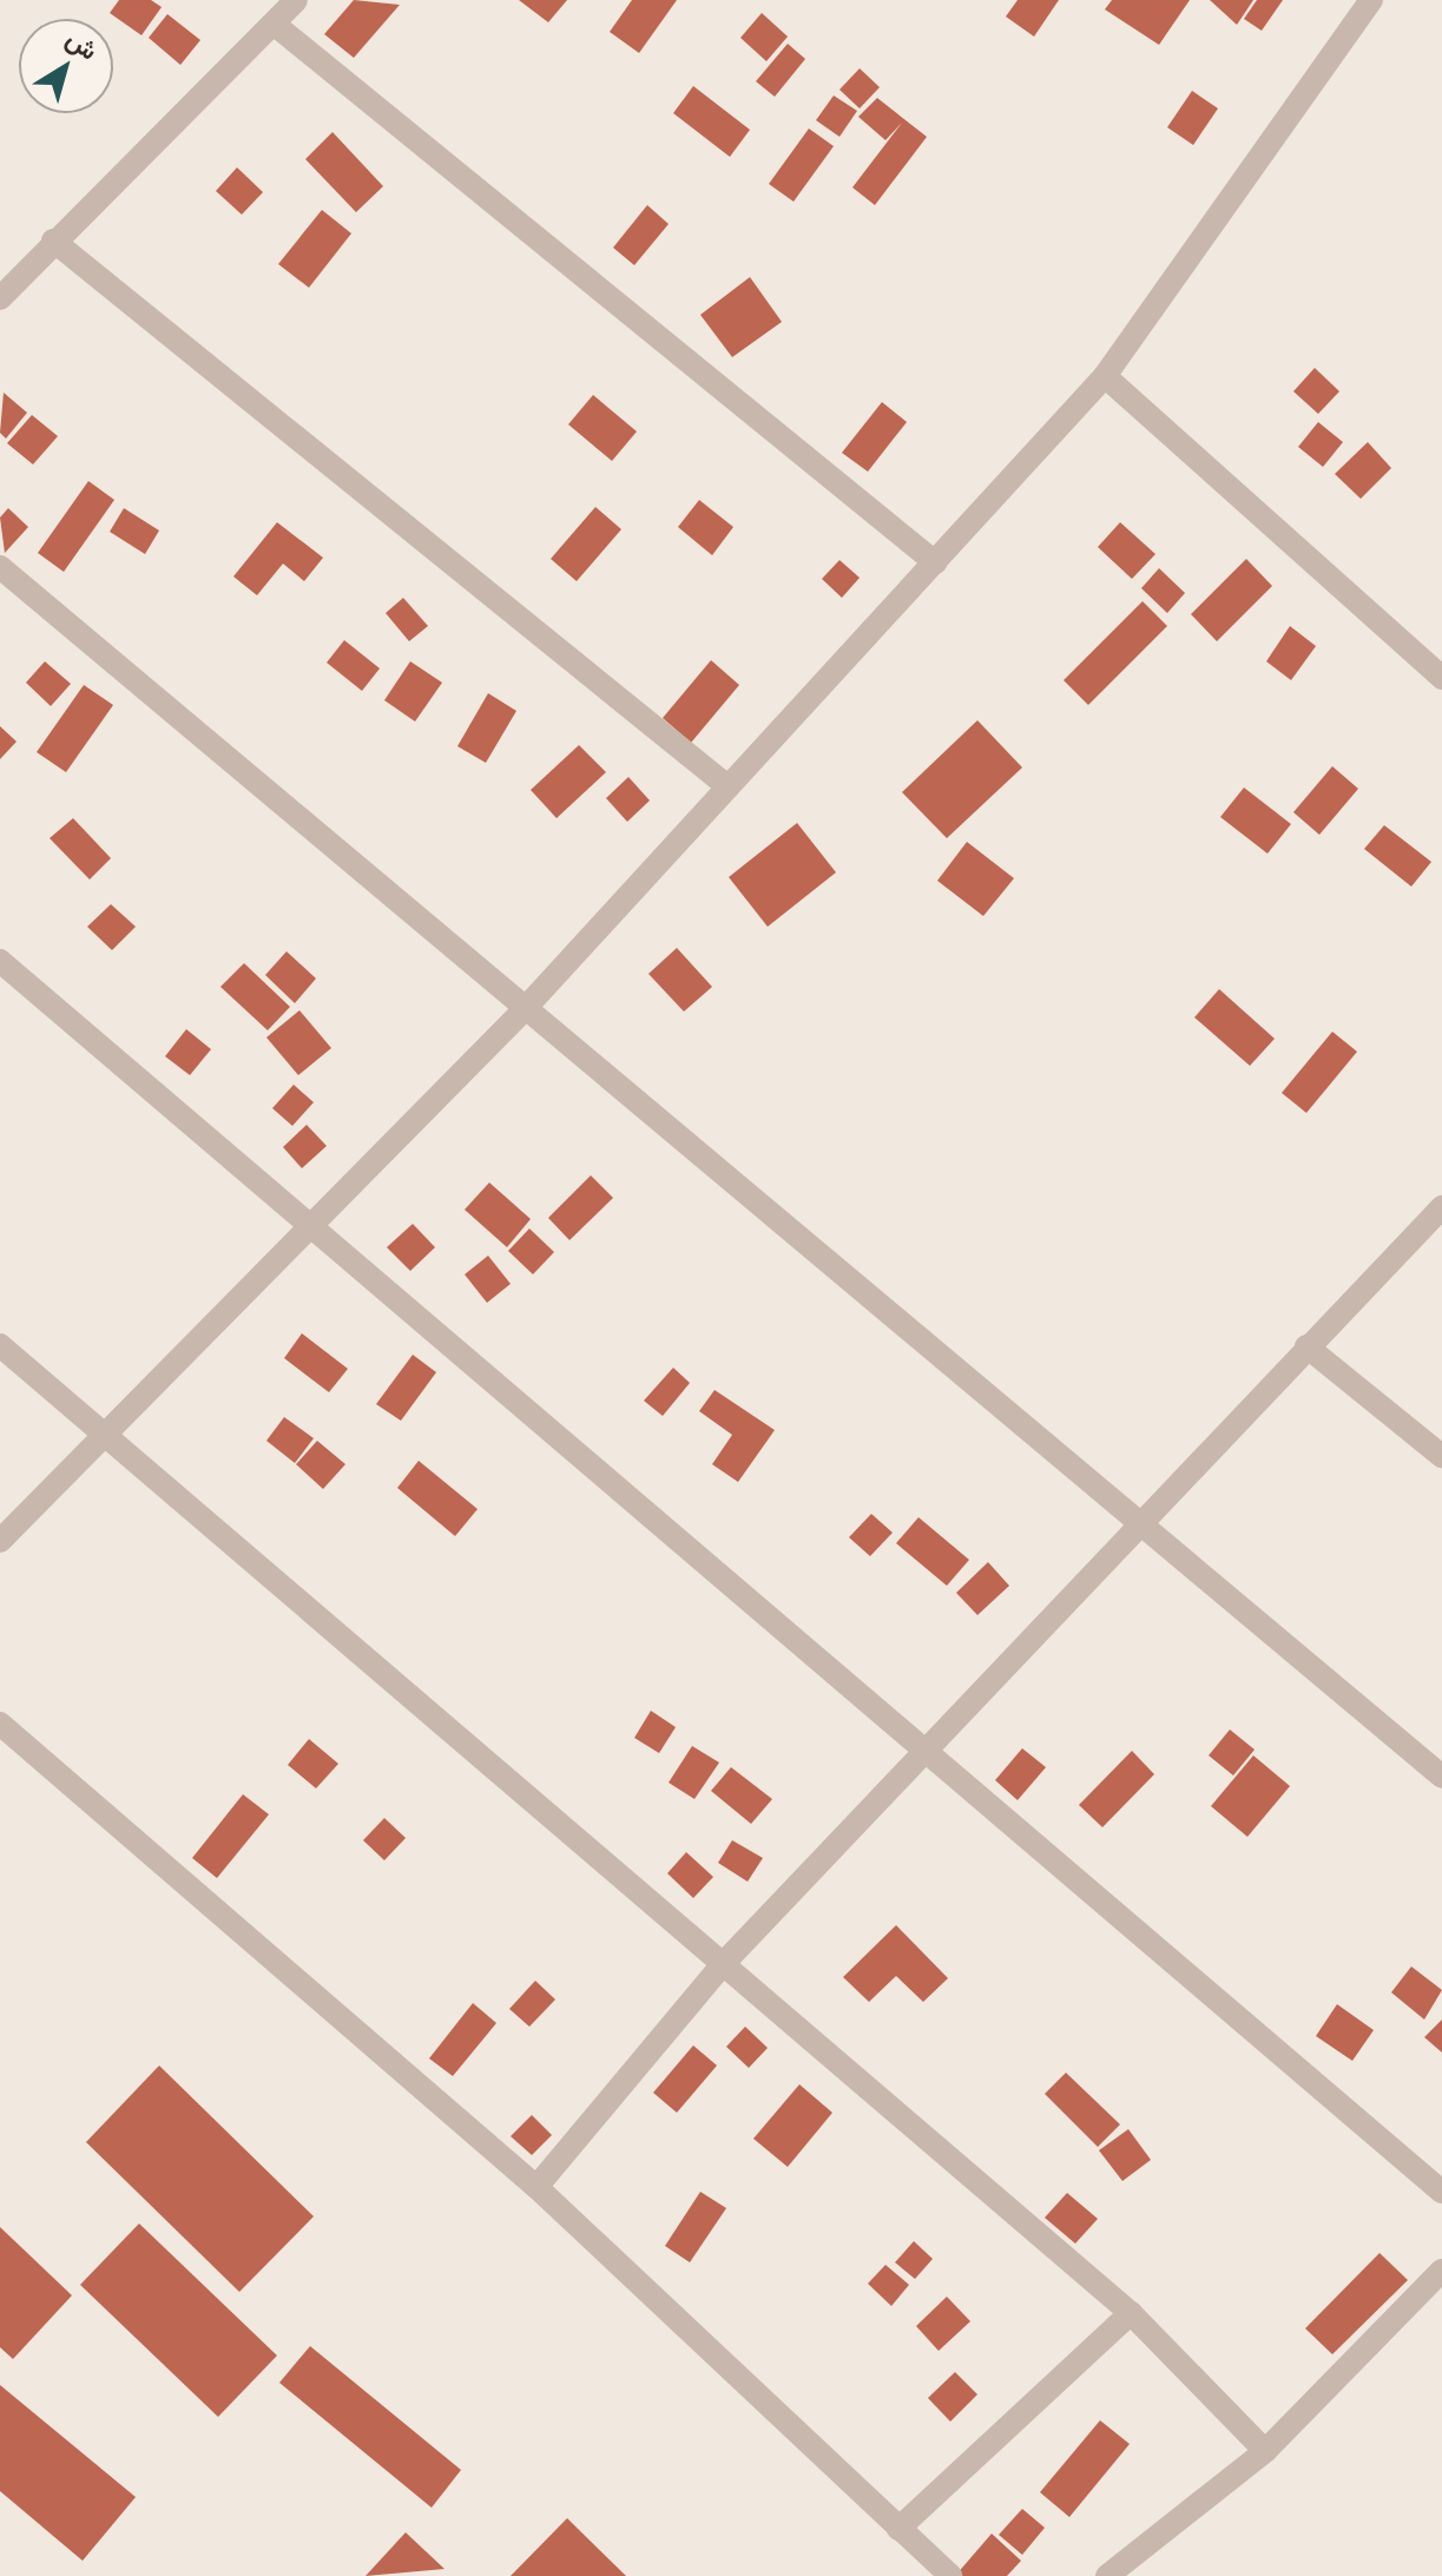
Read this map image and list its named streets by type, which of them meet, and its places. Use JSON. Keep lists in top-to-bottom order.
{
  "north": "top right"
}
